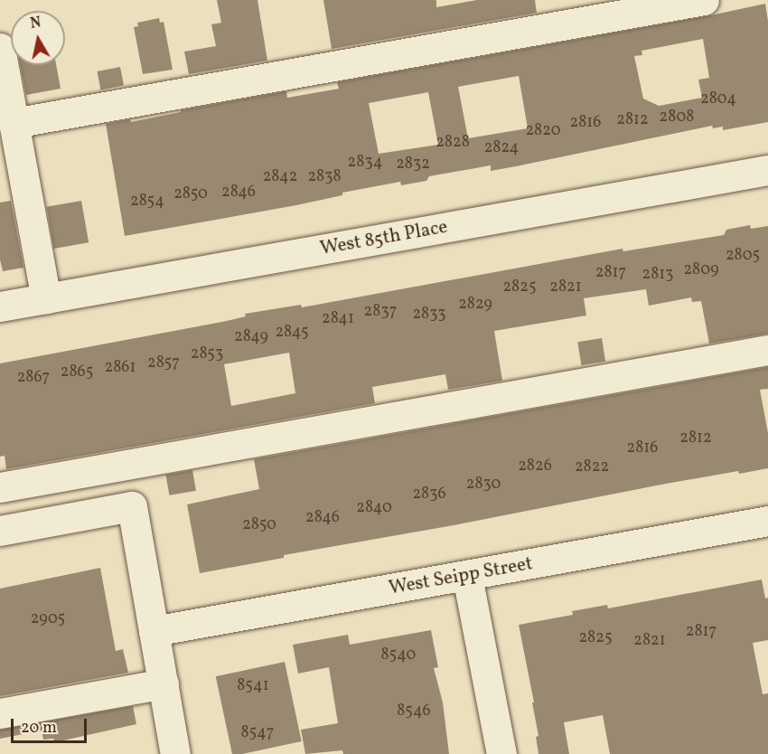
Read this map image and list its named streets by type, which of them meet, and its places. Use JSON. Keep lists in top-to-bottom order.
{
  "streets": {
    "street": ["West 85th Place", "West Seipp Street"]
  },
  "house_numbers": [
    "2804",
    "2808",
    "2812",
    "2816",
    "2820",
    "2828",
    "2824",
    "2834",
    "2832",
    "2842",
    "2838",
    "2846",
    "2850",
    "2854",
    "2805",
    "2809",
    "2817",
    "2813",
    "2825",
    "2821",
    "2829",
    "2837",
    "2833",
    "2841",
    "2845",
    "2849",
    "2853",
    "2857",
    "2861",
    "2865",
    "2867",
    "2812",
    "2816",
    "2826",
    "2822",
    "2830",
    "2836",
    "2840",
    "2846",
    "2850",
    "2905",
    "2817",
    "2825",
    "2821",
    "8540",
    "8541",
    "8546",
    "8547"
  ],
  "scale_bar": "20 m",
  "north": "top"
}
